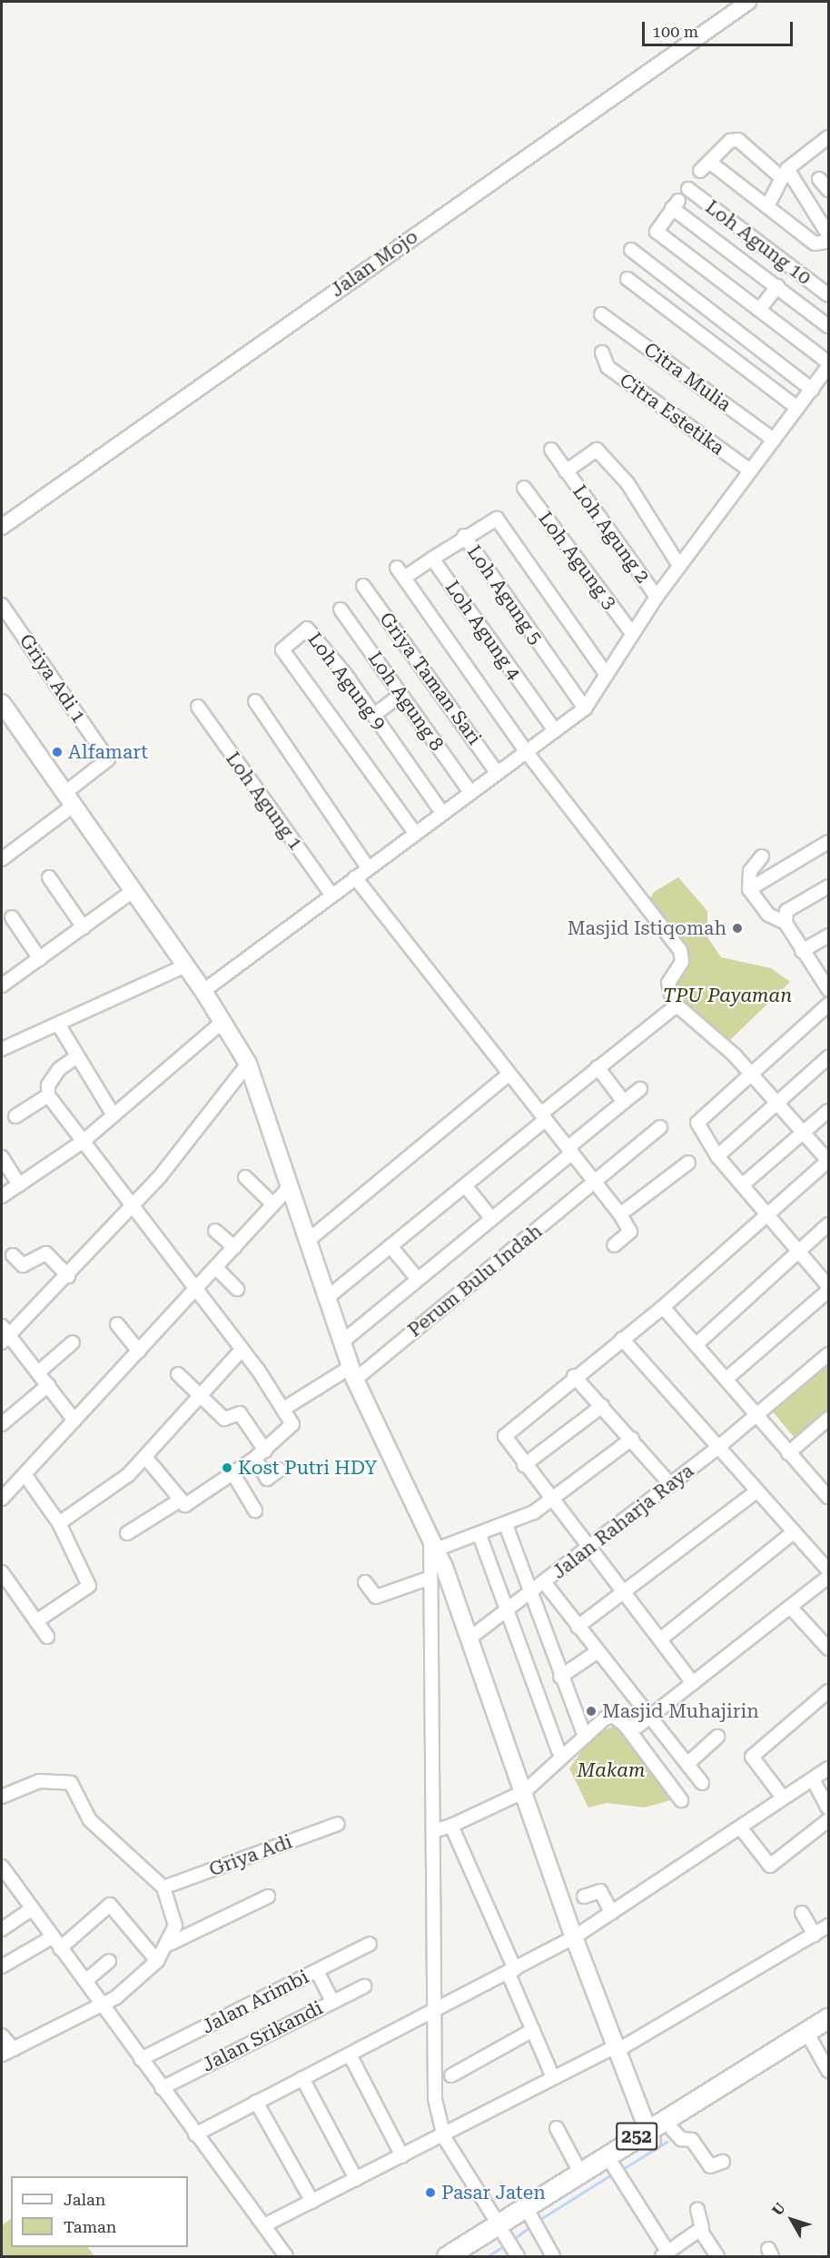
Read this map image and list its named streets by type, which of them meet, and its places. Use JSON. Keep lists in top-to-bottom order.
{
  "streets": {
    "main road": ["252"],
    "street": [
      "Loh Agung 10",
      "Jalan Mojo",
      "Citra Mulia",
      "Citra Estetika",
      "Loh Agung 2",
      "Loh Agung 3",
      "Loh Agung 5",
      "Loh Agung 4",
      "Griya Adi 1",
      "Griya Taman Sari",
      "Loh Agung 9",
      "Loh Agung 8",
      "Loh Agung 1",
      "Perum Bulu Indah",
      "Jalan Raharja Raya",
      "Griya Adi",
      "Jalan Arimbi",
      "Jalan Srikandi"
    ]
  },
  "parks": ["TPU Payaman", "Makam"],
  "places": [
    "Alfamart",
    "Masjid Istiqomah",
    "Kost Putri HDY",
    "Masjid Muhajirin",
    "Pasar Jaten"
  ],
  "legend": ["Jalan", "Taman"],
  "scale_bar": "100 m",
  "north": "top left"
}
